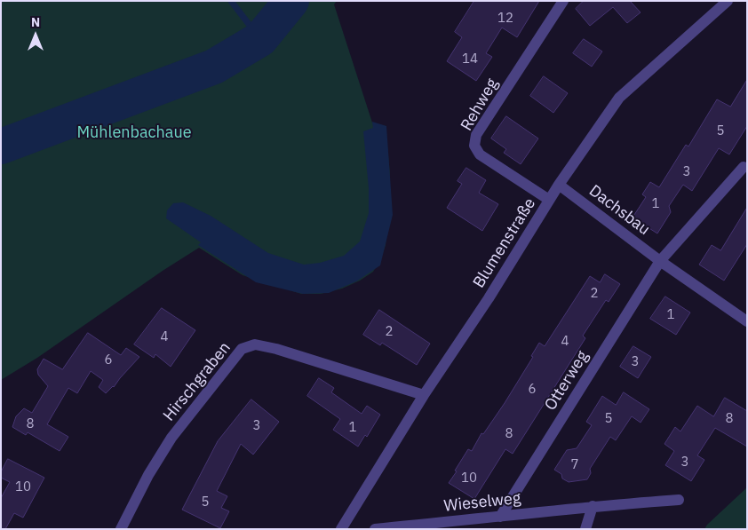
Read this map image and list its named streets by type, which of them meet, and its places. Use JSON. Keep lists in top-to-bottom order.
{
  "streets": {
    "street": [
      "Rehweg",
      "Dachsbau",
      "Blumenstraße",
      "Otterweg",
      "Hirschgraben",
      "Wieselweg"
    ]
  },
  "crossings": [
    ["Rehweg", "Blumenstraße"],
    ["Dachsbau", "Blumenstraße"],
    ["Dachsbau", "Otterweg"],
    ["Blumenstraße", "Hirschgraben"],
    ["Otterweg", "Wieselweg"]
  ],
  "parks": ["Mühlenbachaue"],
  "house_numbers": [
    "12",
    "14",
    "5",
    "3",
    "1",
    "2",
    "1",
    "2",
    "4",
    "4",
    "6",
    "3",
    "6",
    "5",
    "8",
    "8",
    "3",
    "1",
    "8",
    "3",
    "7",
    "10",
    "10",
    "5"
  ],
  "north": "top"
}
